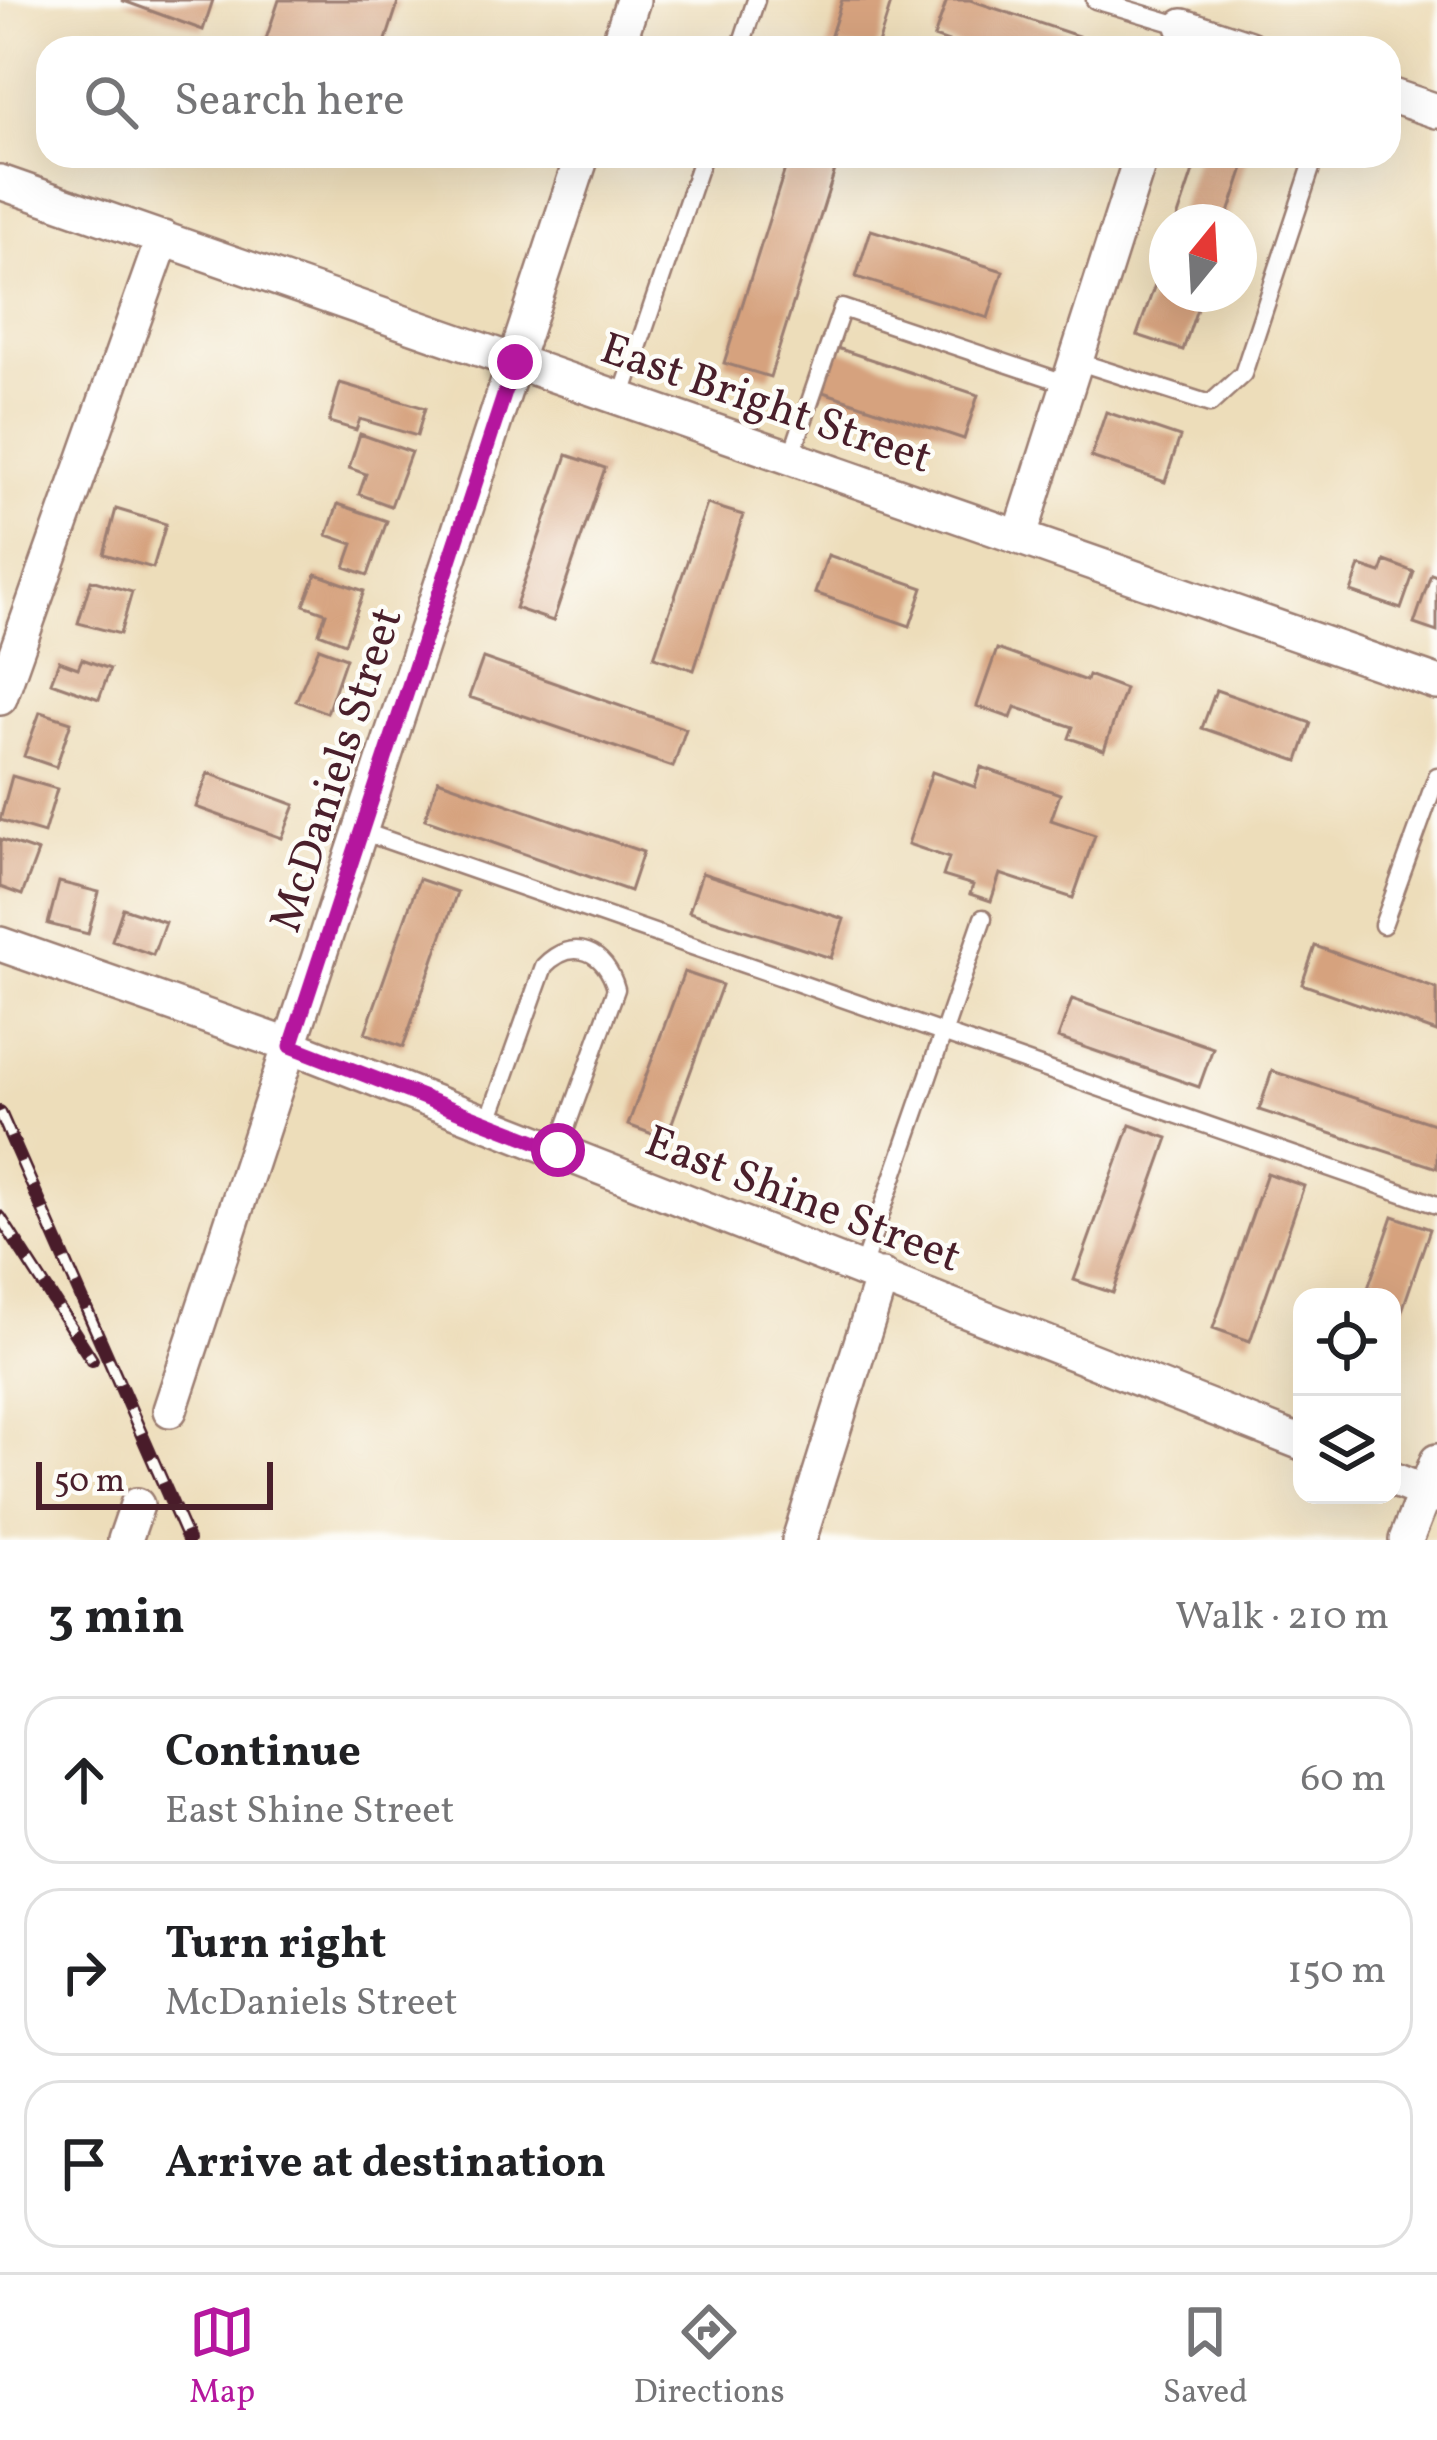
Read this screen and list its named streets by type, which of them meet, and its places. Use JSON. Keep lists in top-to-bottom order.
{
  "streets": {
    "street": ["East Bright Street", "McDaniels Street", "East Shine Street"]
  },
  "crossings": [
    ["East Bright Street", "McDaniels Street"],
    ["McDaniels Street", "East Shine Street"]
  ],
  "scale_bar": "50 m",
  "north": "top",
  "page": {
    "search": "Search here",
    "scale": "50 m",
    "heading": ["3 min", "Walk · 210 m"],
    "list": [
      ["Continue", "East Shine Street", "60 m"],
      ["Turn right", "McDaniels Street", "150 m"],
      "Arrive at destination"
    ],
    "nav": ["Map", "Directions", "Saved"]
  }
}
